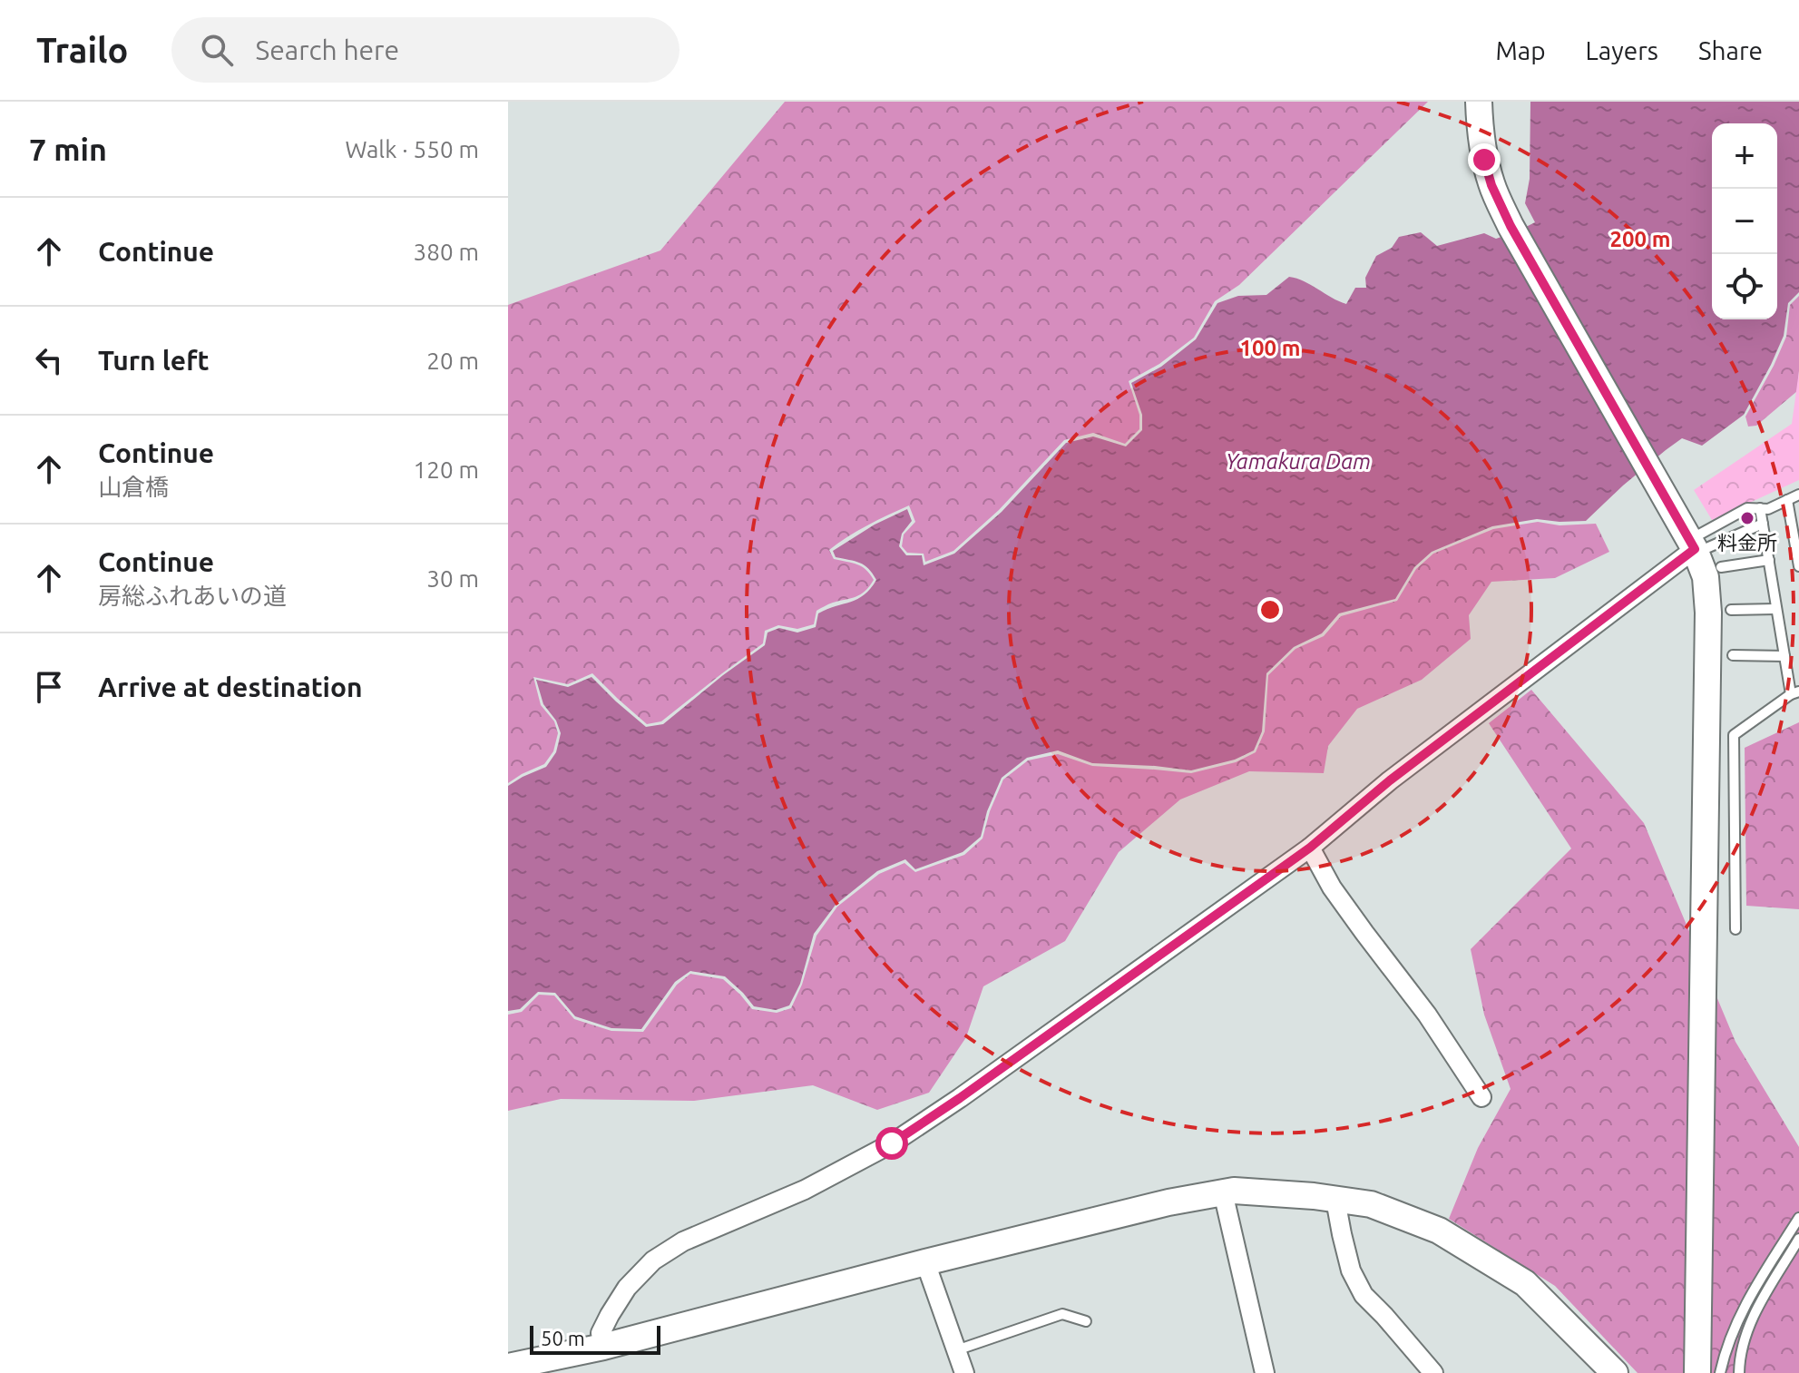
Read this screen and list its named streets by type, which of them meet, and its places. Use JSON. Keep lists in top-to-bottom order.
{
  "water": ["Yamakura Dam"],
  "places": ["料金所"],
  "scale_bar": "50 m",
  "page": {
    "header": "Trailo",
    "search": "Search here",
    "nav": ["Map", "Layers", "Share"],
    "heading": ["7 min", "Walk · 550 m"],
    "map_buttons": ["+", "−"],
    "list": [
      ["Continue", "380 m"],
      ["Turn left", "20 m"],
      ["Continue", "山倉橋", "120 m"],
      ["Continue", "房総ふれあいの道", "30 m"],
      "Arrive at destination"
    ],
    "scale": "50 m"
  },
  "rings": ["200 m", "100 m"]
}
